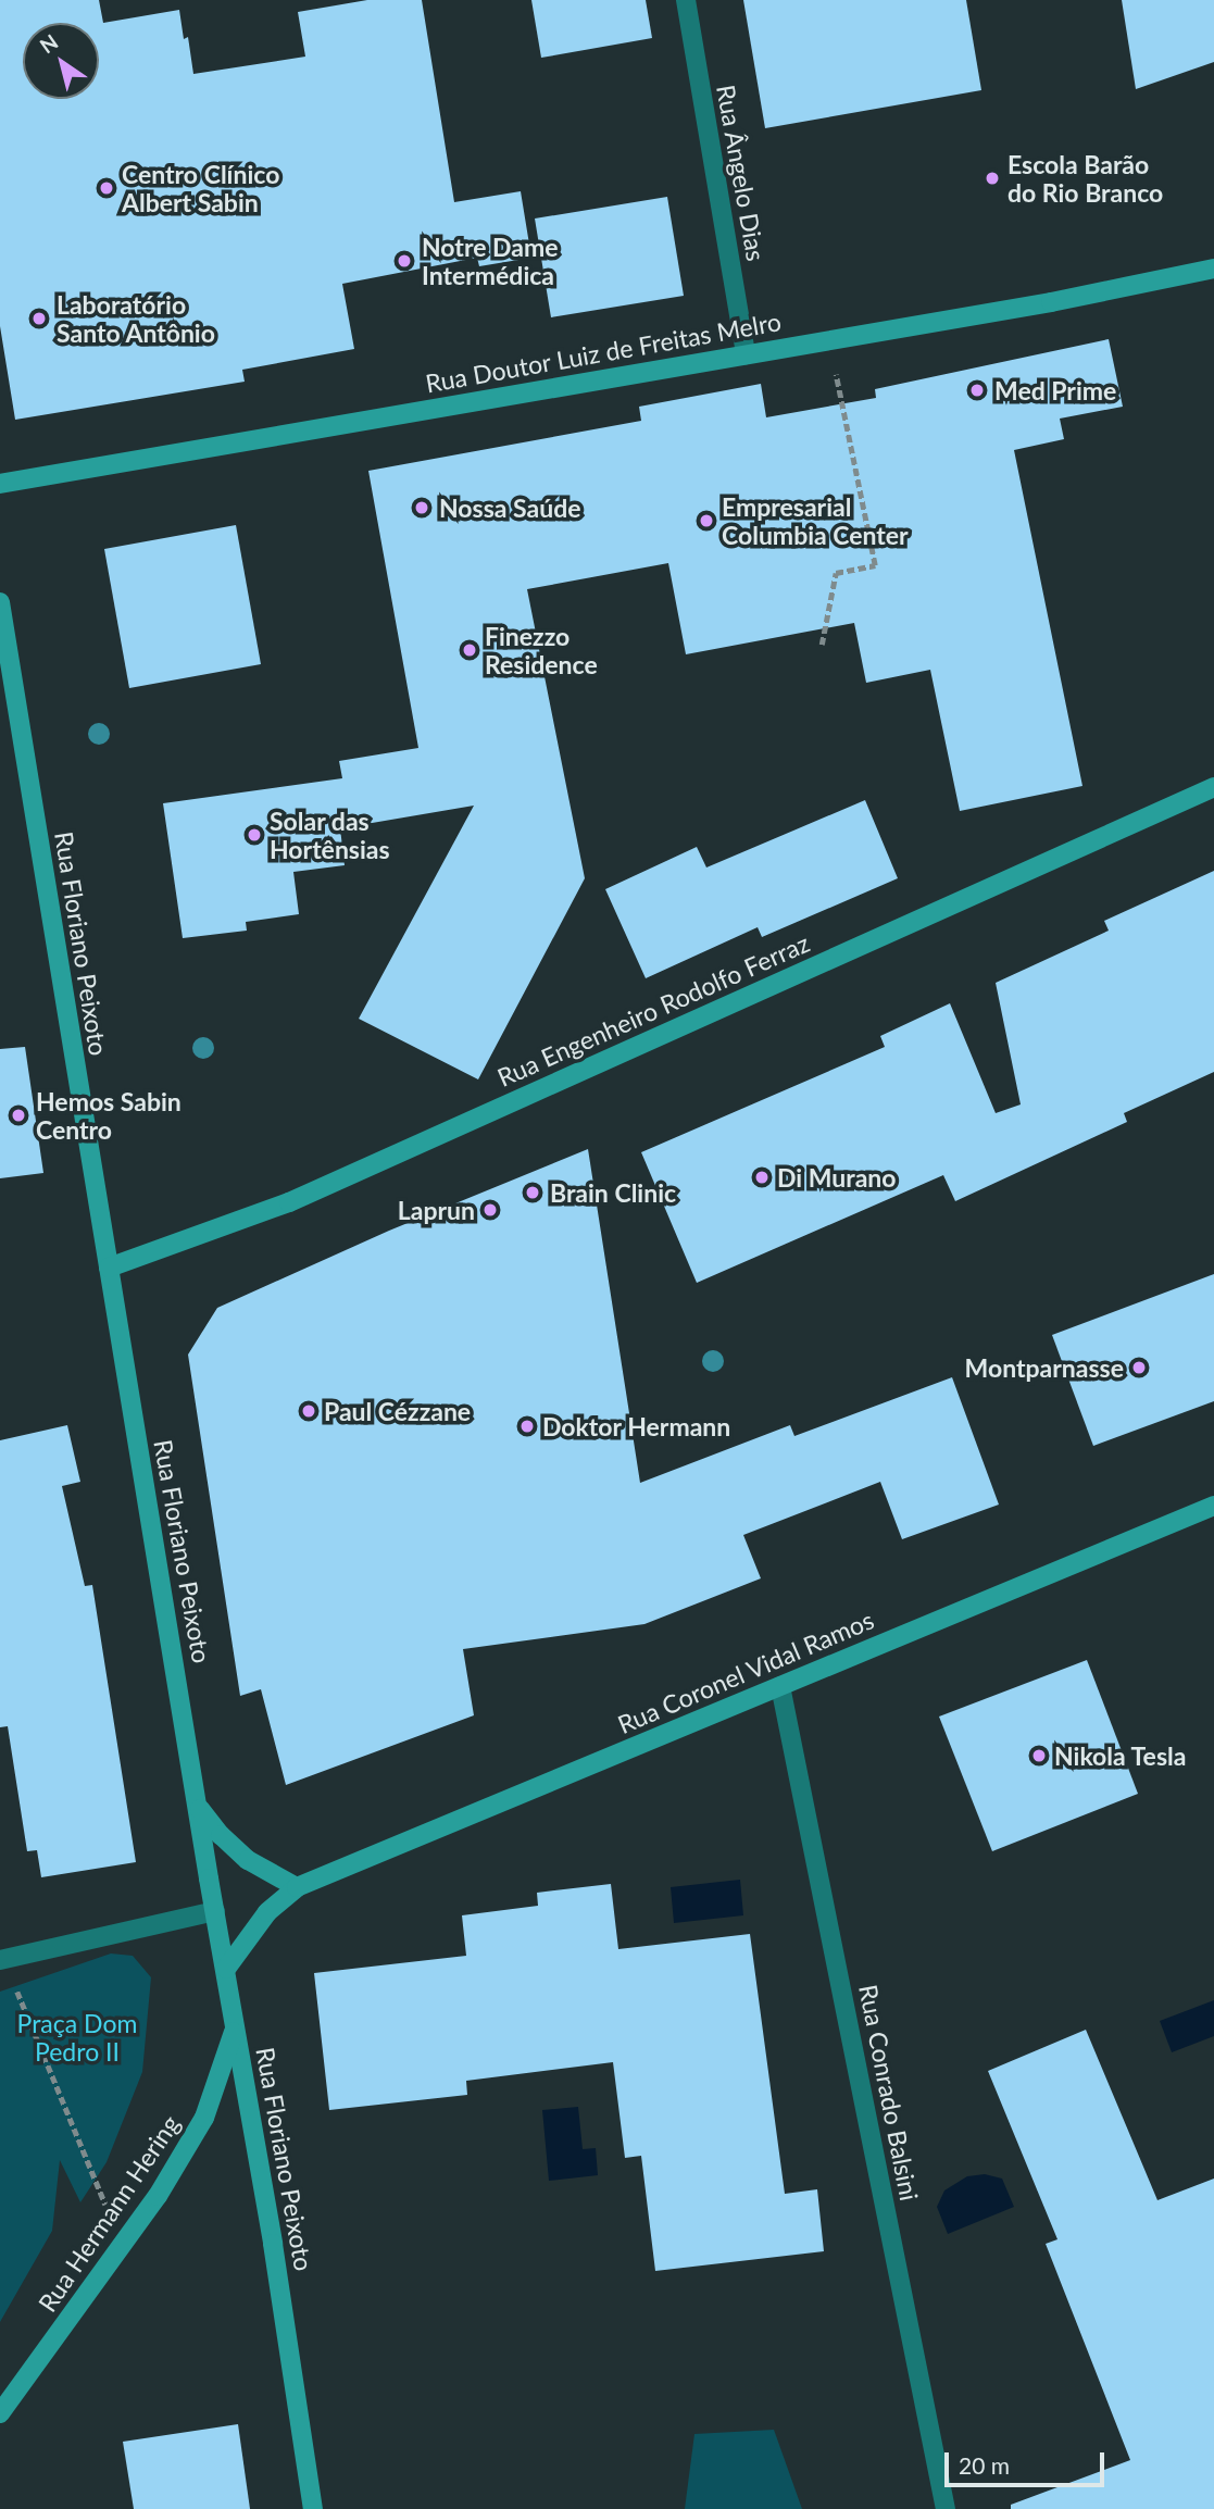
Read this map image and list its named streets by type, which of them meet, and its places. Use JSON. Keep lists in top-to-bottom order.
{
  "streets": {
    "street": [
      "Rua Ângelo Dias",
      "Rua Doutor Luiz de Freitas Melro",
      "Rua Floriano Peixoto",
      "Rua Engenheiro Rodolfo Ferraz",
      "Rua Coronel Vidal Ramos",
      "Rua Conrado Balsini",
      "Rua Hermann Hering"
    ]
  },
  "crossings": [
    ["Rua Ângelo Dias", "Rua Doutor Luiz de Freitas Melro"],
    ["Rua Floriano Peixoto", "Rua Engenheiro Rodolfo Ferraz"],
    ["Rua Floriano Peixoto", "Rua Coronel Vidal Ramos"],
    ["Rua Floriano Peixoto", "Rua Hermann Hering"],
    ["Rua Coronel Vidal Ramos", "Rua Conrado Balsini"]
  ],
  "parks": ["Praça Dom Pedro II"],
  "places": [
    "Escola Barão do Rio Branco",
    "Centro Clínico Albert Sabin",
    "Notre Dame Intermédica",
    "Laboratório Santo Antônio",
    "Med Prime",
    "Nossa Saúde",
    "Empresarial Columbia Center",
    "Finezzo Residence",
    "Solar das Hortênsias",
    "Hemos Sabin Centro",
    "Di Murano",
    "Brain Clinic",
    "Laprun",
    "Montparnasse",
    "Paul Cézzane",
    "Doktor Hermann",
    "Nikola Tesla"
  ],
  "scale_bar": "20 m",
  "north": "top left"
}
